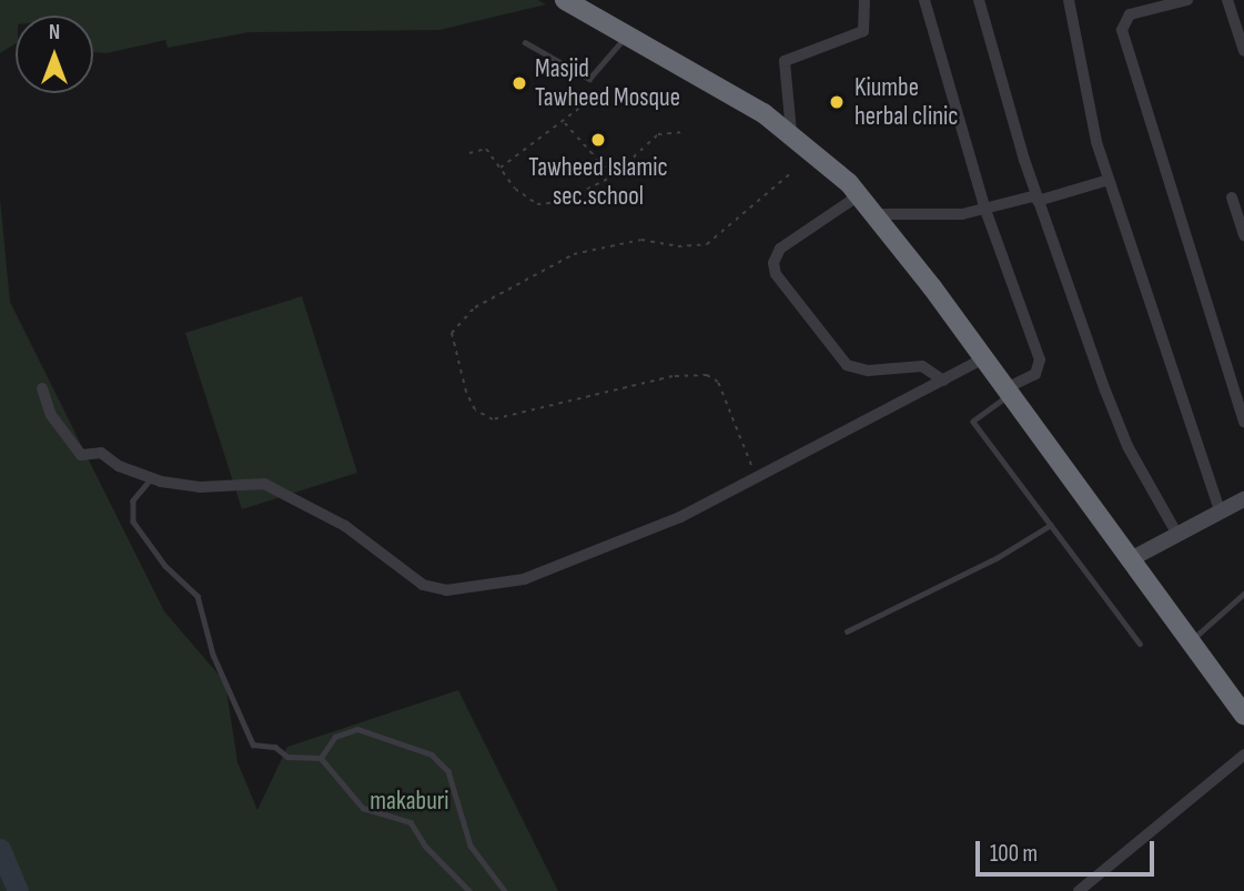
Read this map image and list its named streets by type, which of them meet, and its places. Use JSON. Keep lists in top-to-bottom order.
{
  "parks": ["makaburi"],
  "places": ["Masjid Tawheed Mosque", "Kiumbe herbal clinic", "Tawheed Islamic sec.school"],
  "scale_bar": "100 m",
  "north": "top"
}
